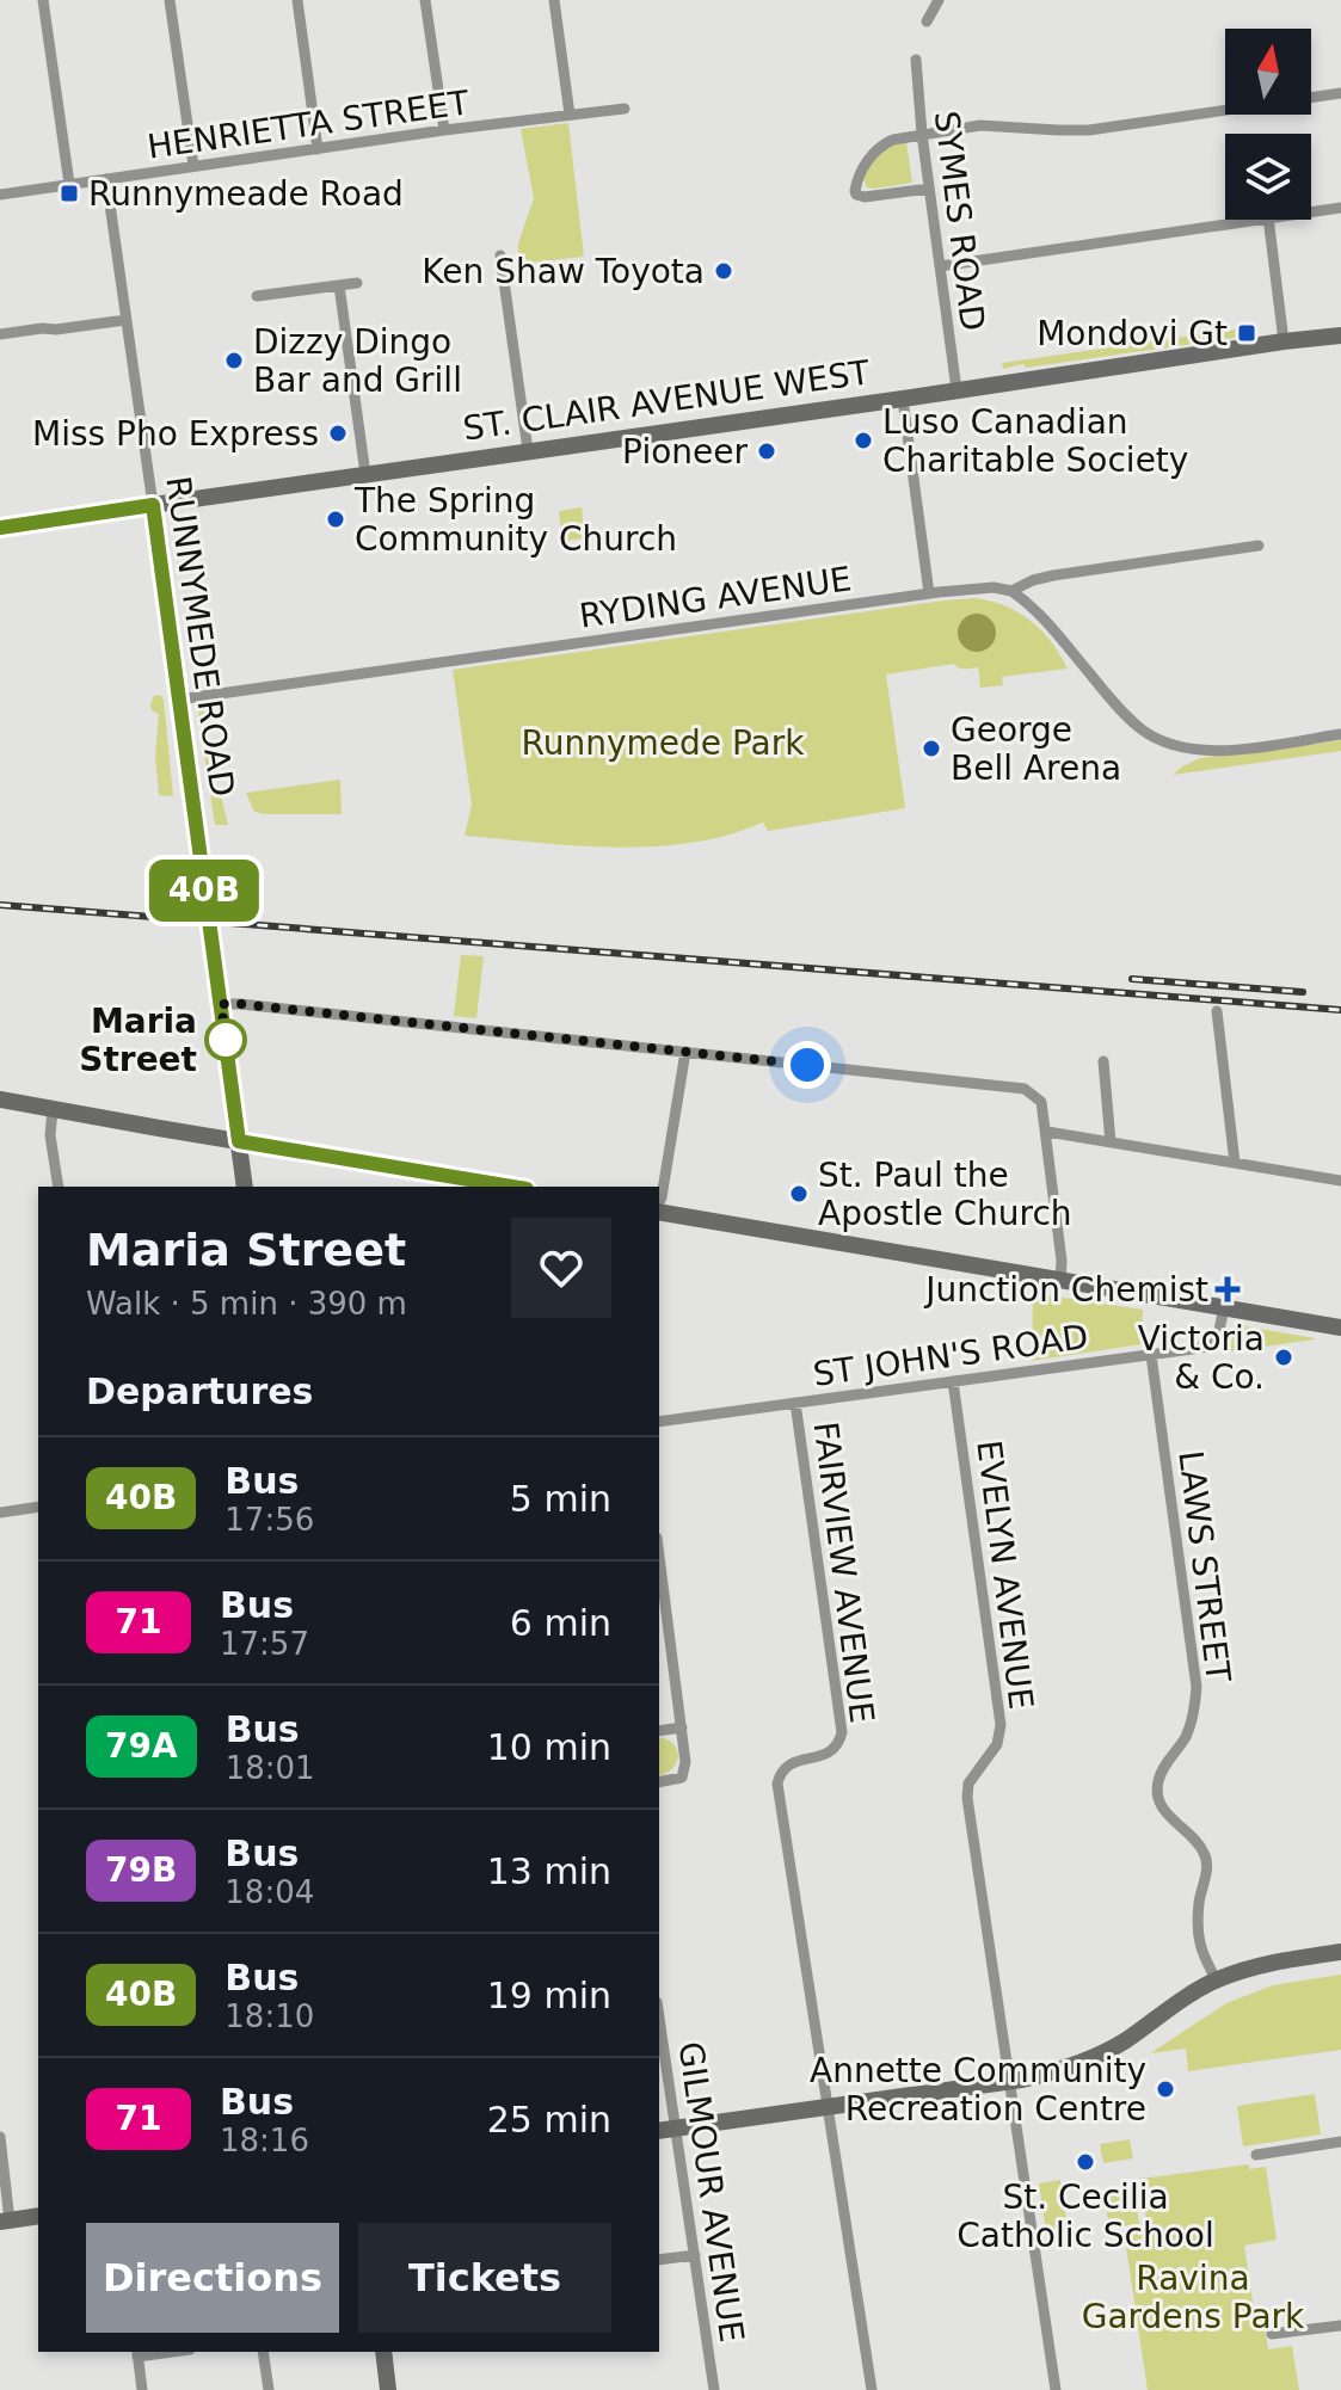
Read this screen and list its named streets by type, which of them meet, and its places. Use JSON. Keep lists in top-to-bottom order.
{
  "streets": {
    "main road": ["ST. CLAIR AVENUE WEST", "RUNNYMEDE ROAD"],
    "street": [
      "HENRIETTA STREET",
      "SYMES ROAD",
      "RYDING AVENUE",
      "ST JOHN'S ROAD",
      "LAWS STREET",
      "FAIRVIEW AVENUE",
      "EVELYN AVENUE",
      "GILMOUR AVENUE"
    ]
  },
  "crossings": [
    ["HENRIETTA STREET", "RUNNYMEDE ROAD"],
    ["SYMES ROAD", "ST. CLAIR AVENUE WEST"],
    ["ST. CLAIR AVENUE WEST", "RUNNYMEDE ROAD"],
    ["RYDING AVENUE", "RUNNYMEDE ROAD"],
    ["ST JOHN'S ROAD", "LAWS STREET"],
    ["ST JOHN'S ROAD", "FAIRVIEW AVENUE"],
    ["ST JOHN'S ROAD", "EVELYN AVENUE"]
  ],
  "parks": ["Runnymede Park", "Ravina Gardens Park"],
  "places": {
    "transit": ["Runnymeade Road", "Mondovi Gt"],
    "other": [
      "Ken Shaw Toyota",
      "Dizzy Dingo Bar and Grill",
      "Miss Pho Express",
      "Luso Canadian Charitable Society",
      "Pioneer",
      "The Spring Community Church",
      "George Bell Arena",
      "Maria Street",
      "St. Paul the Apostle Church",
      "Victoria & Co.",
      "Annette Community Recreation Centre",
      "St. Cecilia Catholic School"
    ],
    "health": ["Junction Chemist"]
  },
  "lines": ["bus line 40B"],
  "north": "top",
  "page": {
    "on_map": "40B",
    "heading": [
      ["Maria Street", "Walk · 5 min · 390 m"],
      "Departures"
    ],
    "list": [
      {
        "mark": "40B",
        "name": "Bus",
        "note": "17:56",
        "value": "5 min"
      },
      {
        "mark": "71",
        "name": "Bus",
        "note": "17:57",
        "value": "6 min"
      },
      {
        "mark": "79A",
        "name": "Bus",
        "note": "18:01",
        "value": "10 min"
      },
      {
        "mark": "79B",
        "name": "Bus",
        "note": "18:04",
        "value": "13 min"
      },
      {
        "mark": "40B",
        "name": "Bus",
        "note": "18:10",
        "value": "19 min"
      },
      {
        "mark": "71",
        "name": "Bus",
        "note": "18:16",
        "value": "25 min"
      }
    ],
    "buttons": ["Directions", "Tickets"]
  }
}
